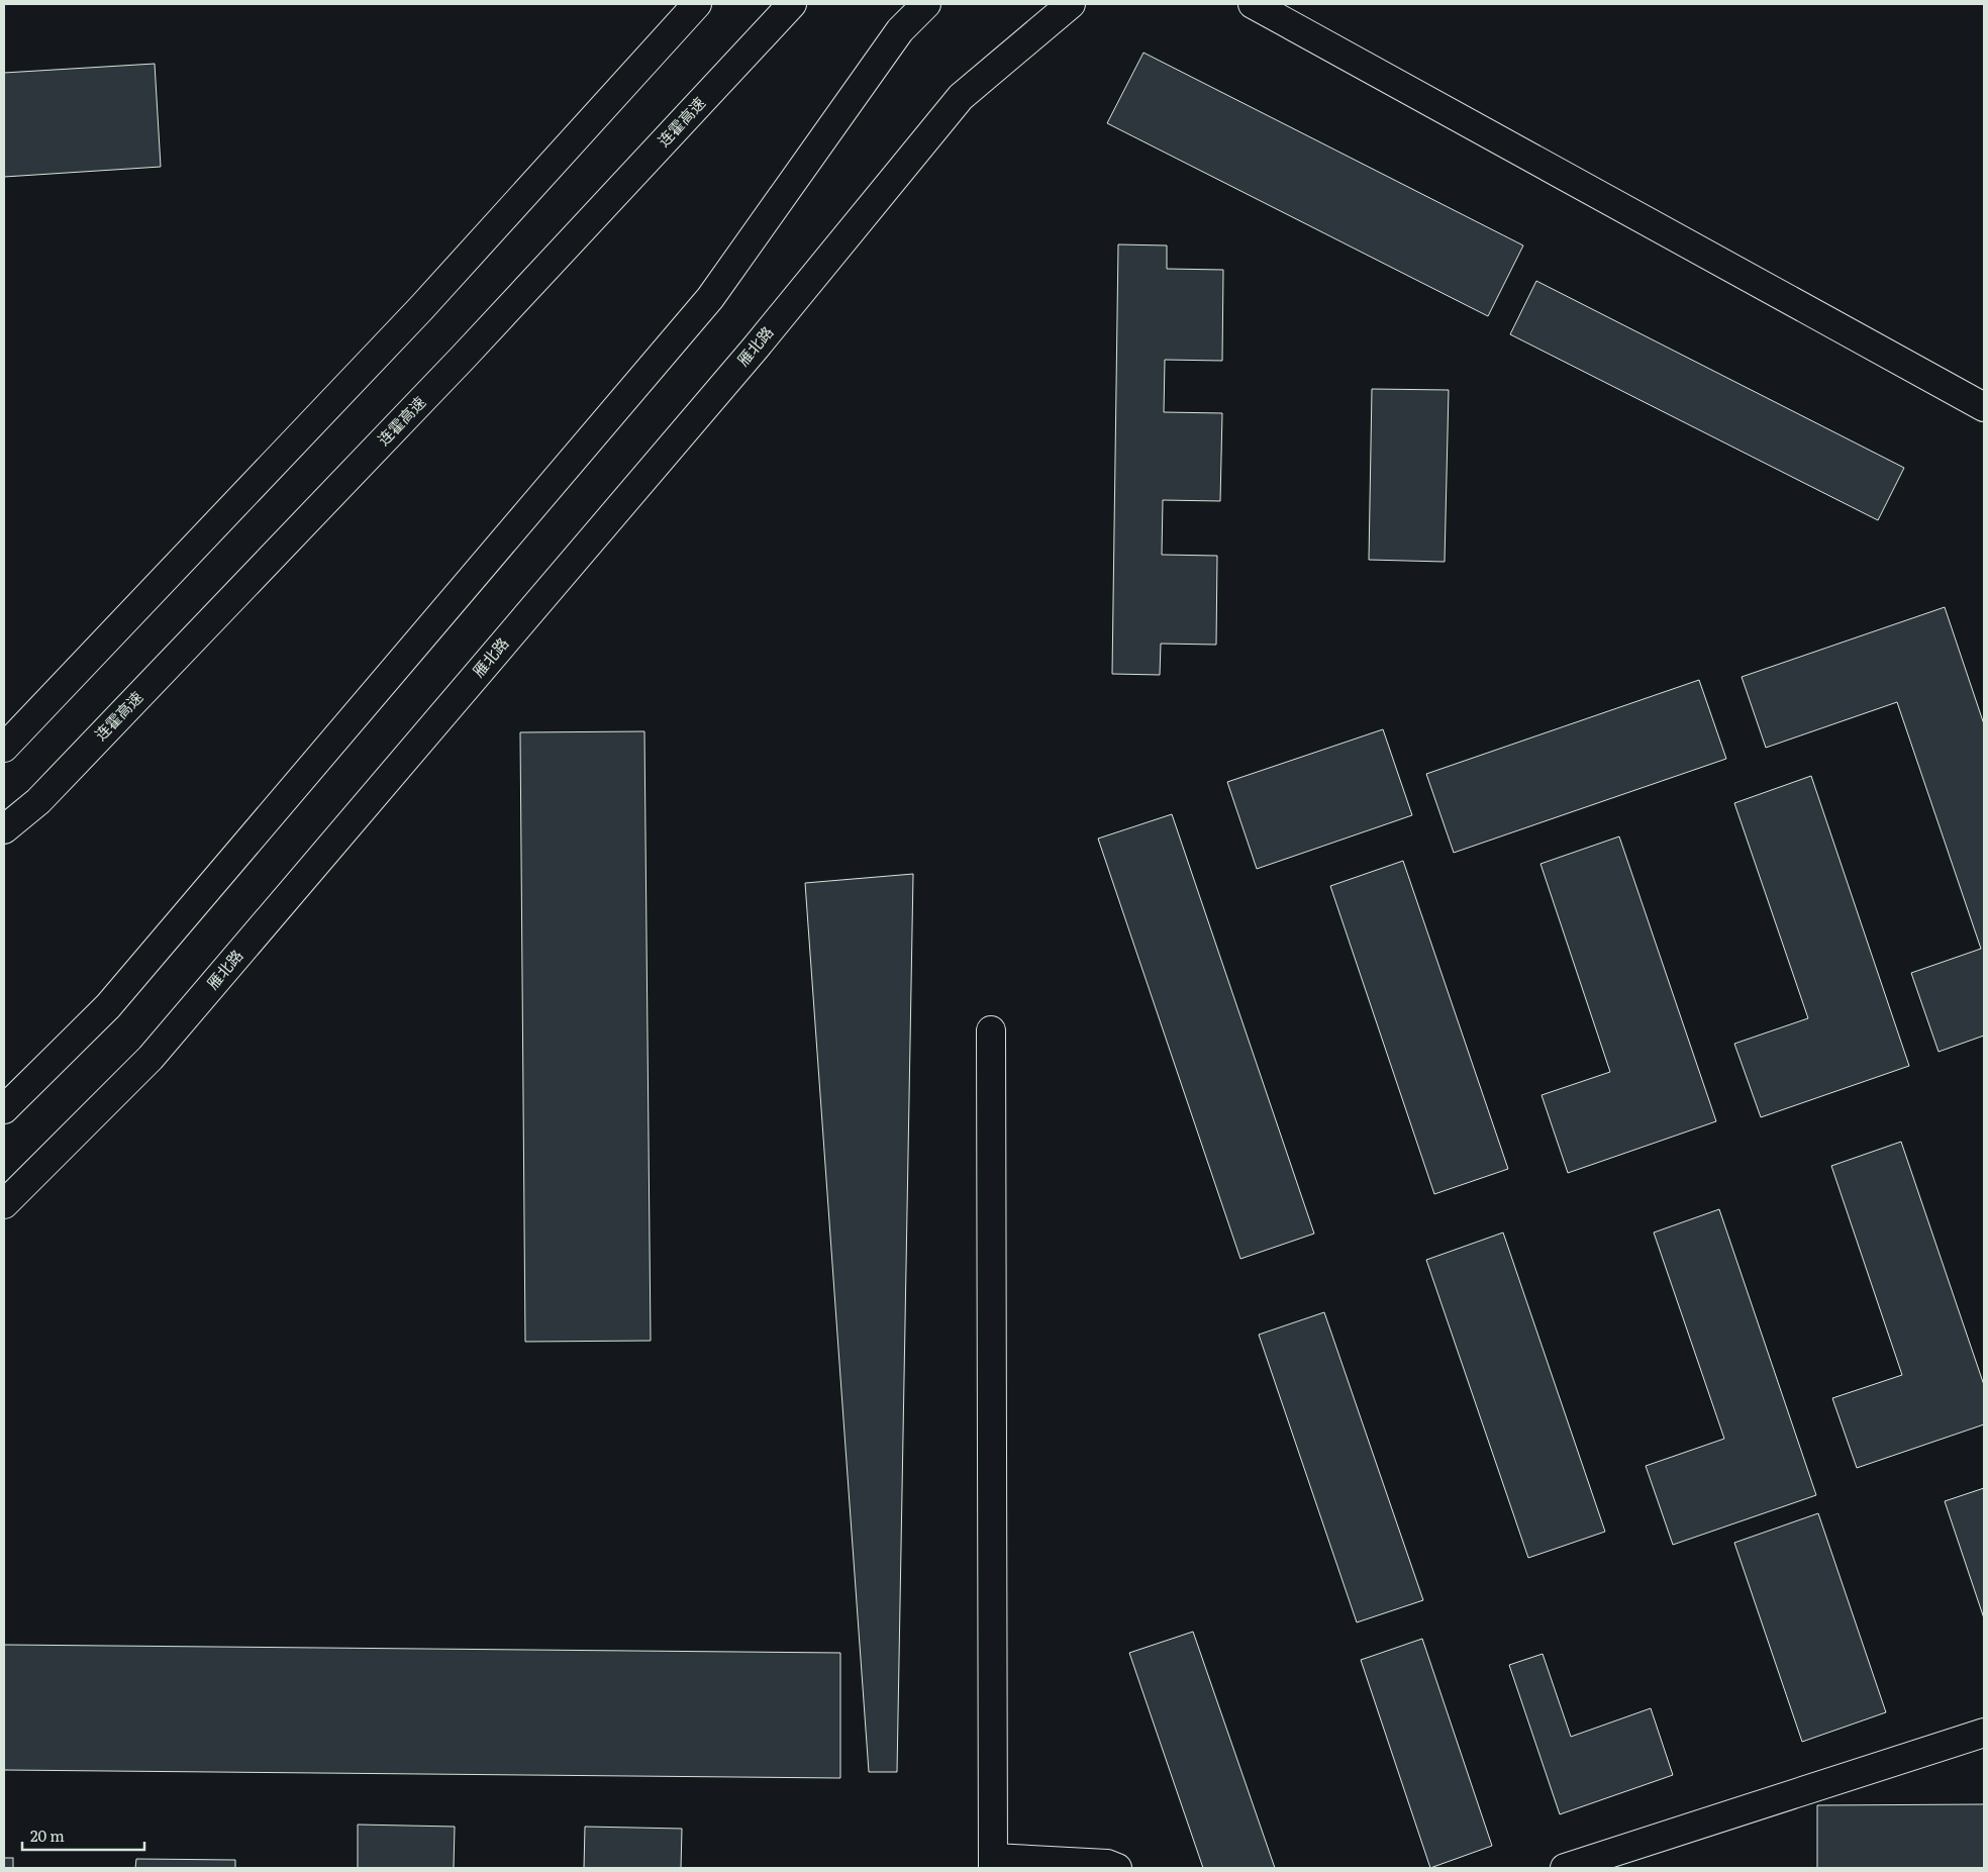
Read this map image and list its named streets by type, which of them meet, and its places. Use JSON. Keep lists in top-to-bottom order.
{
  "streets": {
    "main road": ["连霍高速", "雁北路"]
  },
  "scale_bar": "20 m"
}
